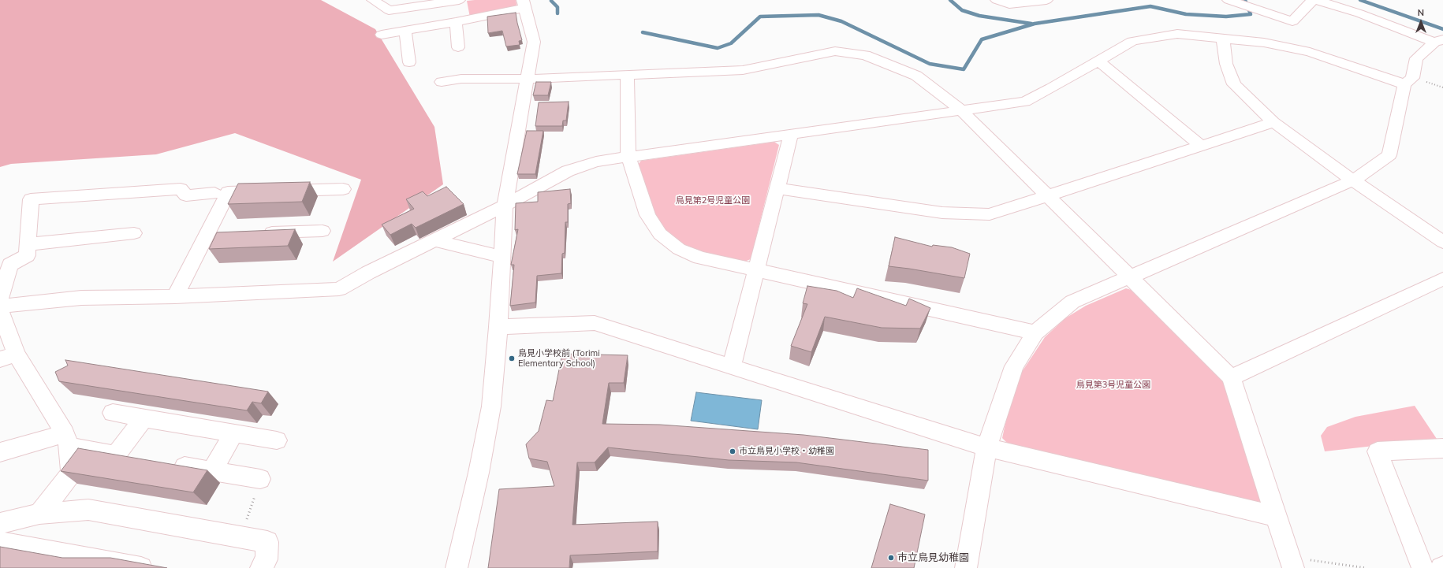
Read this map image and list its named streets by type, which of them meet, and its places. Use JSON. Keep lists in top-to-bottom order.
{
  "parks": ["鳥見第2号児童公園", "鳥見第3号児童公園"],
  "places": ["鳥見小学校前 (Torimi Elementary School)", "市立鳥見小学校・幼稚園", "市立鳥見幼稚園"],
  "north": "top"
}
